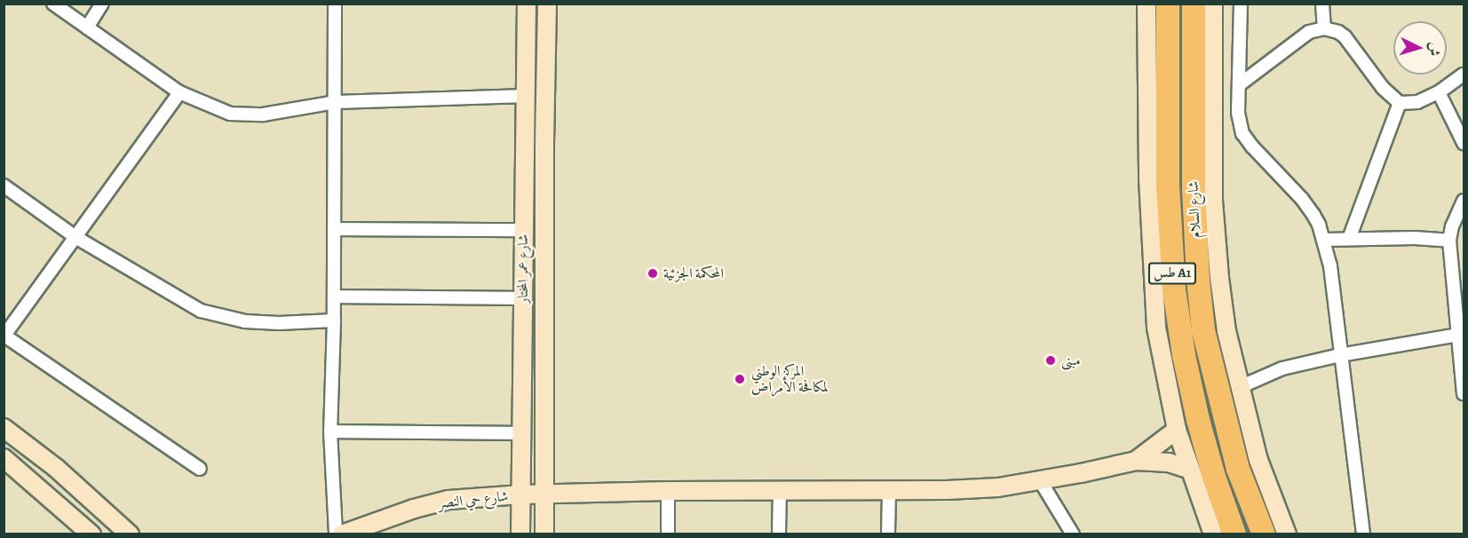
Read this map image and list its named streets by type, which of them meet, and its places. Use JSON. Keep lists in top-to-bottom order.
{
  "streets": {
    "highway": ["شارع السلام", "طس A1"],
    "street": ["شارع عمر المختار", "شارع حي النصر"]
  },
  "crossings": [
    ["شارع عمر المختار", "شارع حي النصر"]
  ],
  "places": ["المحكمة الجزئية", "مبنى", "المركز الوطني لمكافحة الأمراض"],
  "north": "right"
}
